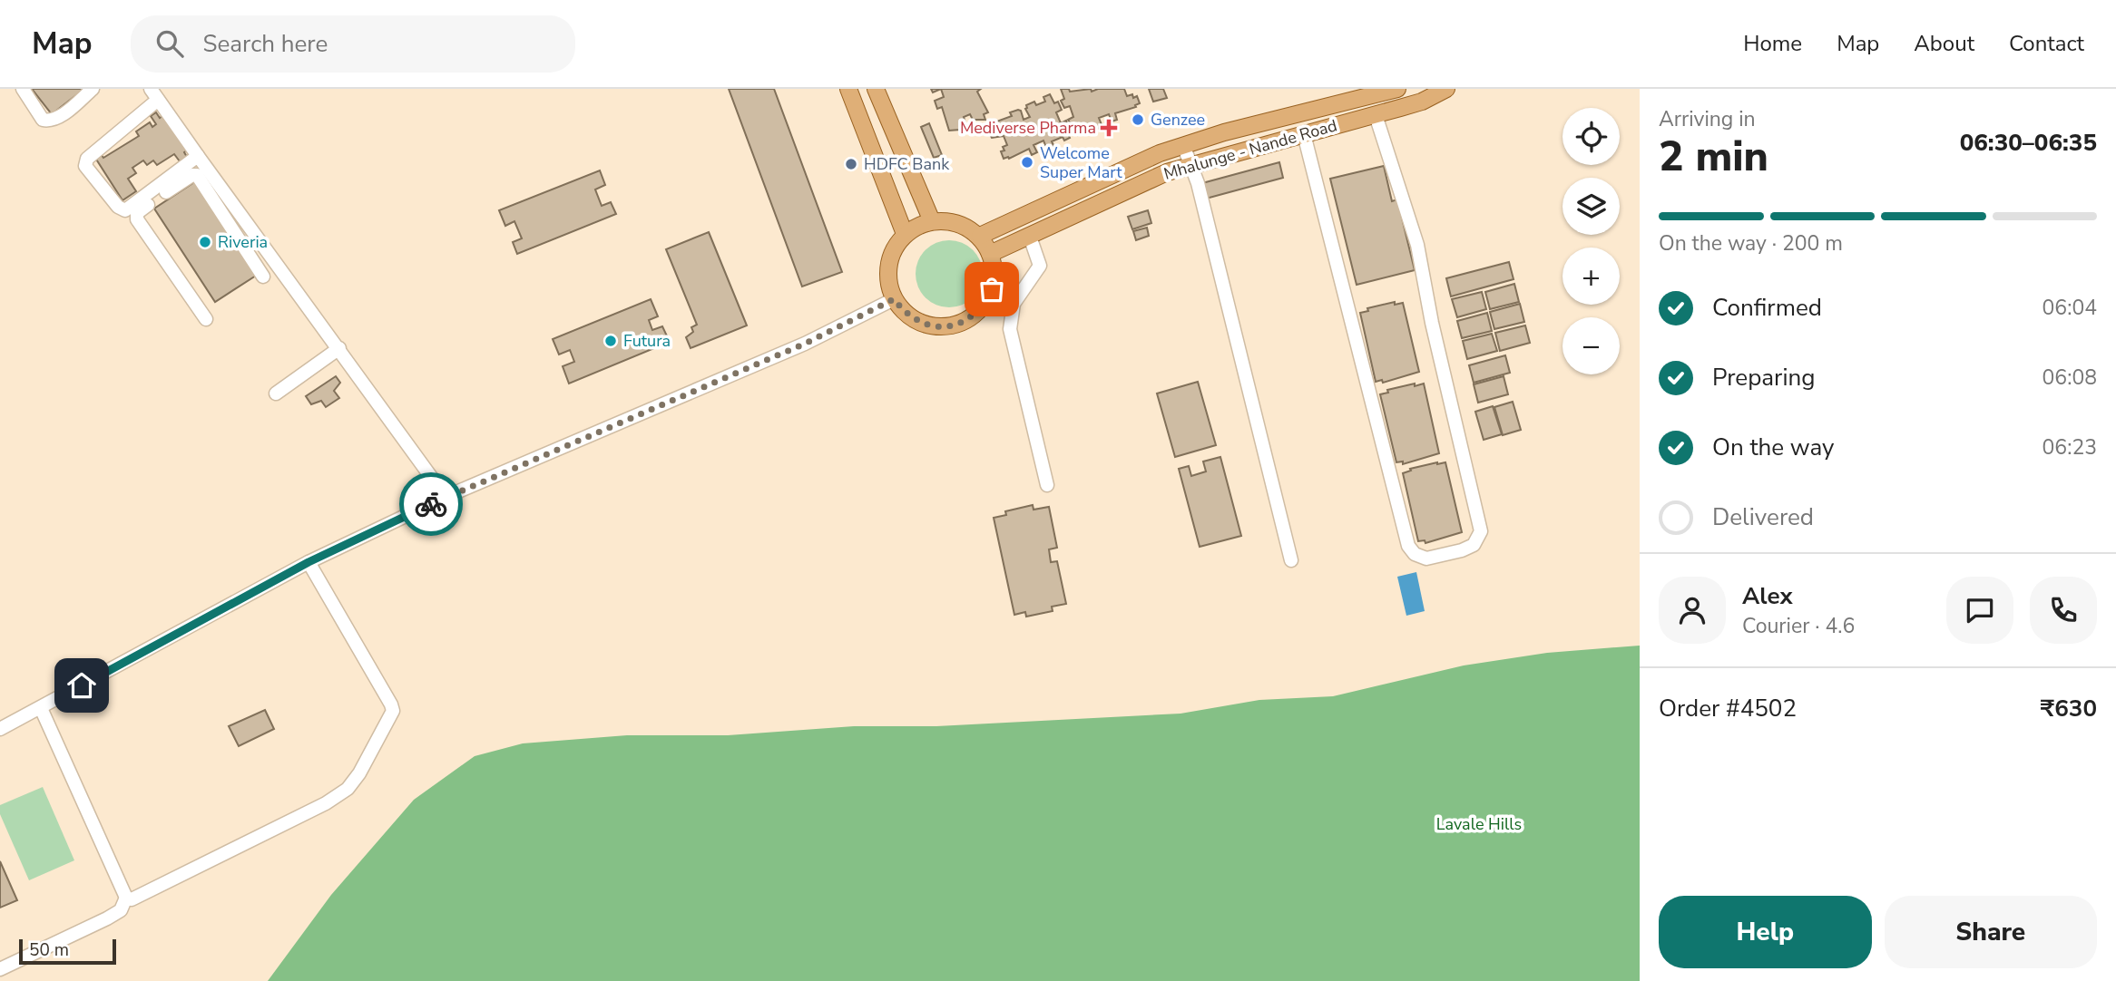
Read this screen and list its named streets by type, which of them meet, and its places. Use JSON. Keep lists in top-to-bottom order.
{
  "streets": {
    "main road": ["Mhalunge - Nande Road"]
  },
  "parks": ["Lavale Hills"],
  "places": {
    "other": [
      "Genzee",
      "Welcome Super Mart",
      "HDFC Bank",
      "Riveria",
      "Futura"
    ],
    "health": ["Mediverse Pharma"]
  },
  "scale_bar": "50 m",
  "page": {
    "header": "Map",
    "search": "Search here",
    "nav": [
      "Home",
      "Map",
      "About",
      "Contact"
    ],
    "heading": ["2 min", "Arriving in", "06:30–06:35"],
    "panel": [
      "Alex",
      "Courier · 4.6",
      "Order #4502",
      "₹630"
    ],
    "map_buttons": ["+", "−"],
    "bar": "On the way · 200 m",
    "list": [
      ["Confirmed", "06:04"],
      ["Preparing", "06:08"],
      ["On the way", "06:23"],
      "Delivered"
    ],
    "buttons": ["Help", "Share"],
    "scale": "50 m"
  }
}
